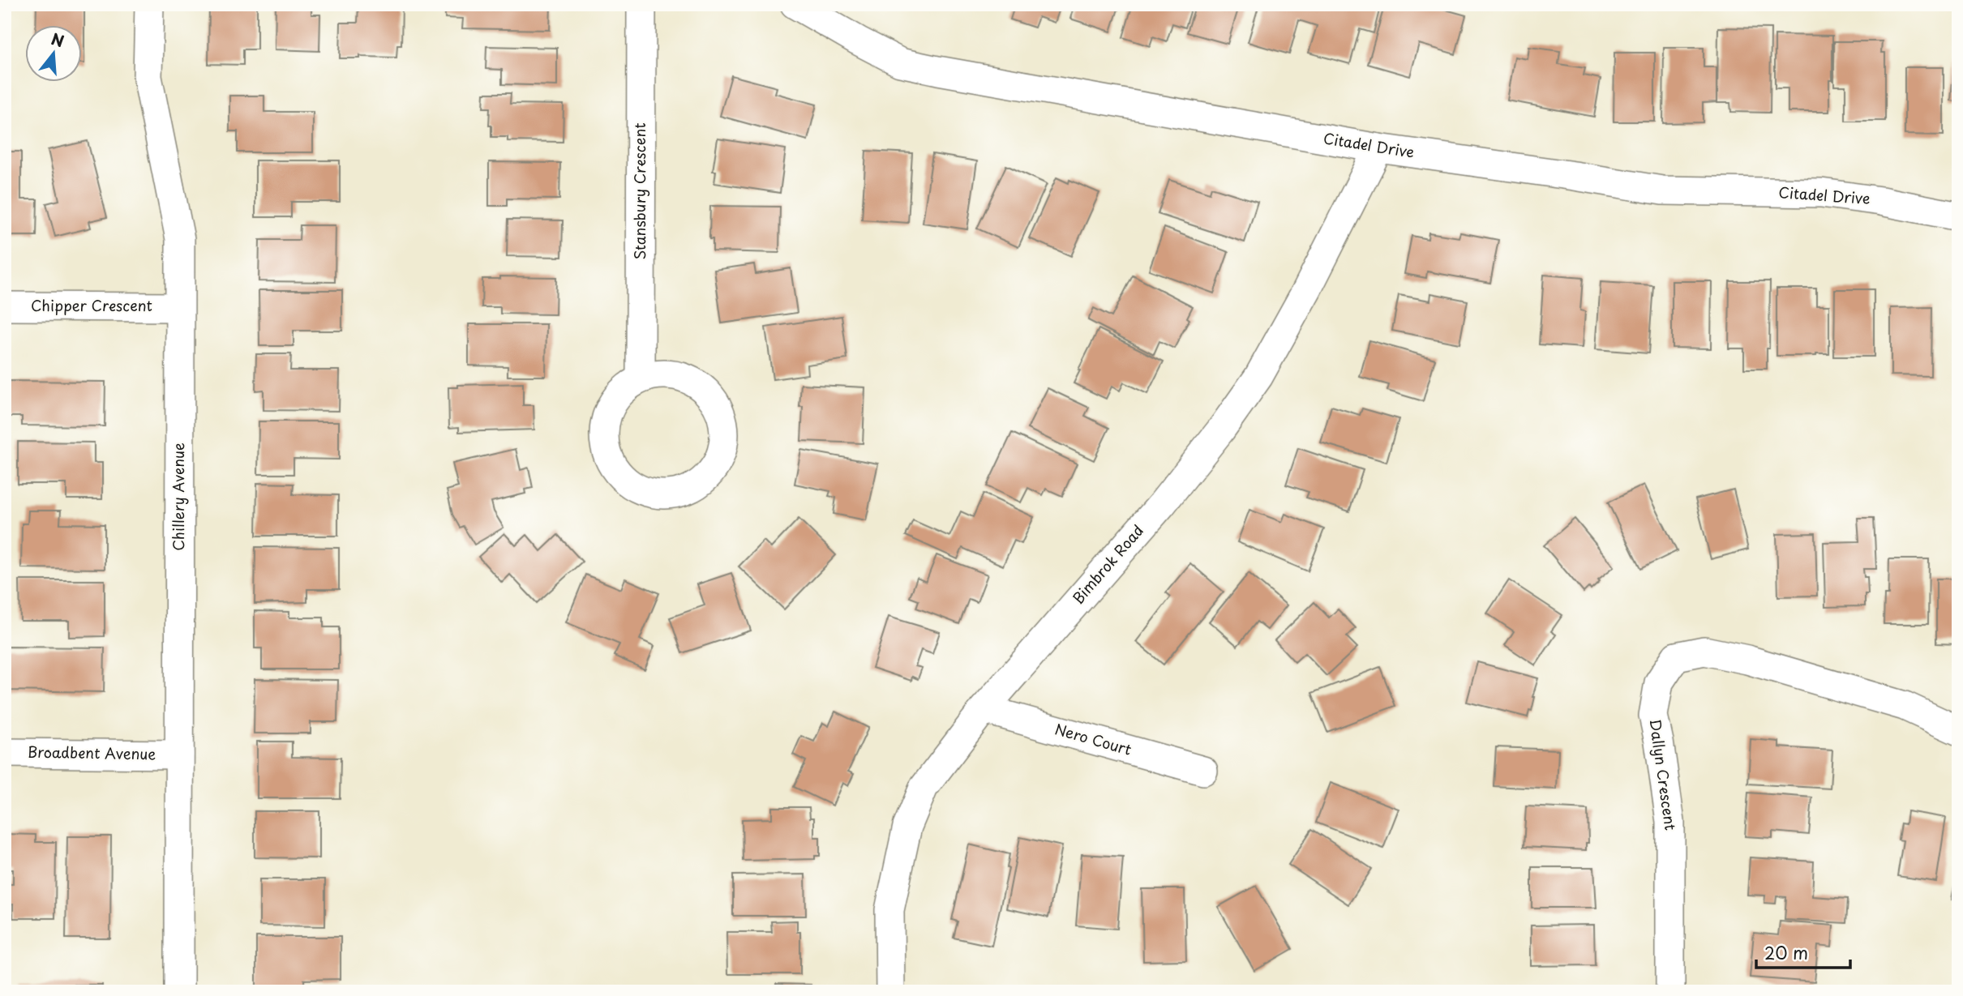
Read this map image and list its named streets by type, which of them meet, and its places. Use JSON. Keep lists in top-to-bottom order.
{
  "streets": {
    "street": [
      "Citadel Drive",
      "Stansbury Crescent",
      "Chipper Crescent",
      "Chillery Avenue",
      "Bimbrok Road",
      "Nero Court",
      "Broadbent Avenue",
      "Dallyn Crescent"
    ]
  },
  "crossings": [
    ["Citadel Drive", "Bimbrok Road"],
    ["Chipper Crescent", "Chillery Avenue"],
    ["Chillery Avenue", "Broadbent Avenue"],
    ["Bimbrok Road", "Nero Court"]
  ],
  "scale_bar": "20 m",
  "north": "top"
}
